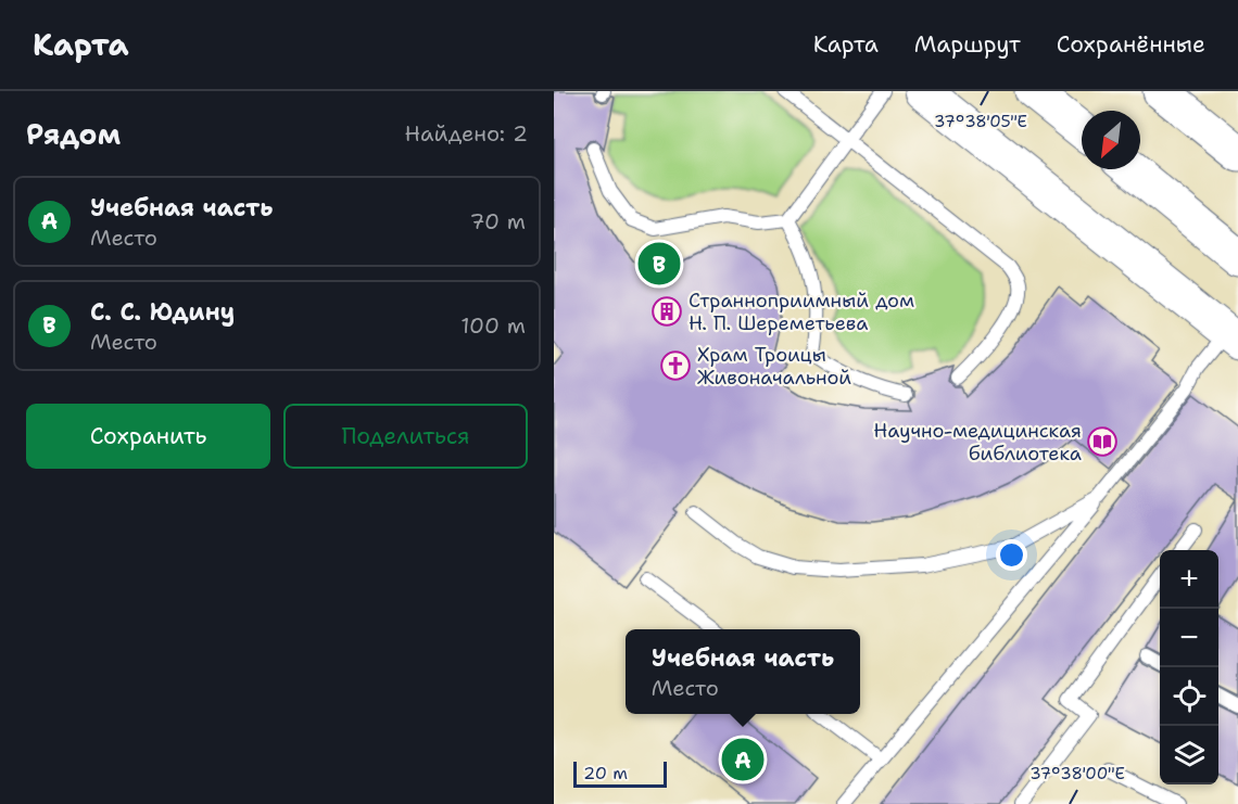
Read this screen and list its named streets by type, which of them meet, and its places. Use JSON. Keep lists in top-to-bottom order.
{
  "places": {
    "building": ["Странноприимный дом Н. П. Шереметьева"],
    "church": ["Храм Троицы Живоначальной"],
    "library": ["Научно-медицинская библиотека"]
  },
  "scale_bar": "20 m",
  "north": "bottom left",
  "page": {
    "header": "Карта",
    "nav": ["Карта", "Маршрут", "Сохранённые"],
    "heading": ["Рядом", "Найдено: 2"],
    "list": [
      {
        "mark": "A",
        "name": "Учебная часть",
        "note": "Место",
        "value": "70 m"
      },
      {
        "mark": "B",
        "name": "С. С. Юдину",
        "note": "Место",
        "value": "100 m"
      }
    ],
    "pins": ["B", "A"],
    "buttons": ["Сохранить", "Поделиться"],
    "map_buttons": ["+", "−"],
    "popup": ["Учебная часть", "Место"],
    "scale": "20 m"
  },
  "coordinates": ["37°38'05\"E", "37°38'00\"E"]
}
